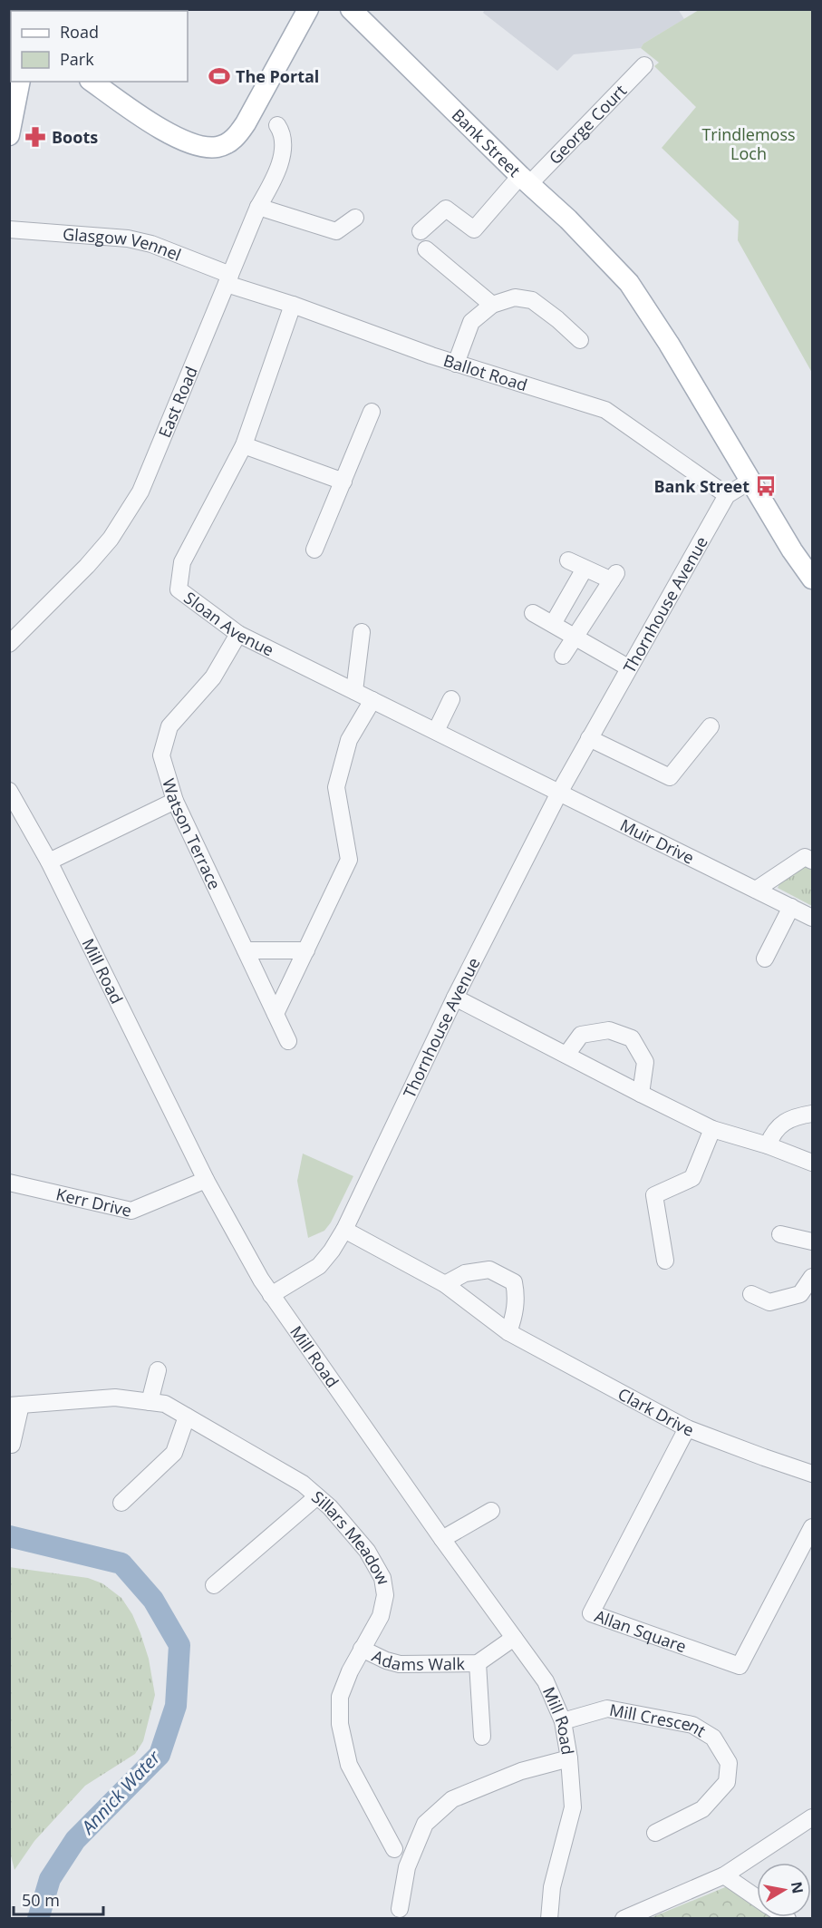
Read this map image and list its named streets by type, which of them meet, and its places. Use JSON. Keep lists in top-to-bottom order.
{
  "streets": {
    "main road": ["Bank Street"],
    "street": [
      "George Court",
      "Glasgow Vennel",
      "Ballot Road",
      "East Road",
      "Thornhouse Avenue",
      "Sloan Avenue",
      "Watson Terrace",
      "Muir Drive",
      "Mill Road",
      "Kerr Drive",
      "Clark Drive",
      "Sillars Meadow",
      "Allan Square",
      "Adams Walk",
      "Mill Crescent"
    ]
  },
  "crossings": [
    ["George Court", "Bank Street"],
    ["Bank Street", "Thornhouse Avenue"],
    ["Glasgow Vennel", "Ballot Road"],
    ["Glasgow Vennel", "East Road"],
    ["Ballot Road", "East Road"],
    ["Ballot Road", "Thornhouse Avenue"],
    ["Ballot Road", "Sloan Avenue"],
    ["Thornhouse Avenue", "Sloan Avenue"],
    ["Thornhouse Avenue", "Muir Drive"],
    ["Thornhouse Avenue", "Mill Road"],
    ["Thornhouse Avenue", "Clark Drive"],
    ["Sloan Avenue", "Watson Terrace"],
    ["Sloan Avenue", "Muir Drive"],
    ["Mill Road", "Kerr Drive"],
    ["Mill Road", "Adams Walk"],
    ["Mill Road", "Mill Crescent"],
    ["Clark Drive", "Allan Square"],
    ["Sillars Meadow", "Adams Walk"]
  ],
  "water": ["Annick Water"],
  "parks": ["Trindlemoss Loch"],
  "places": {
    "sports": ["The Portal"],
    "pharmacy": ["Boots"],
    "bus stop": ["Bank Street"]
  },
  "legend": ["Road", "Park"],
  "scale_bar": "50 m",
  "north": "right"
}
